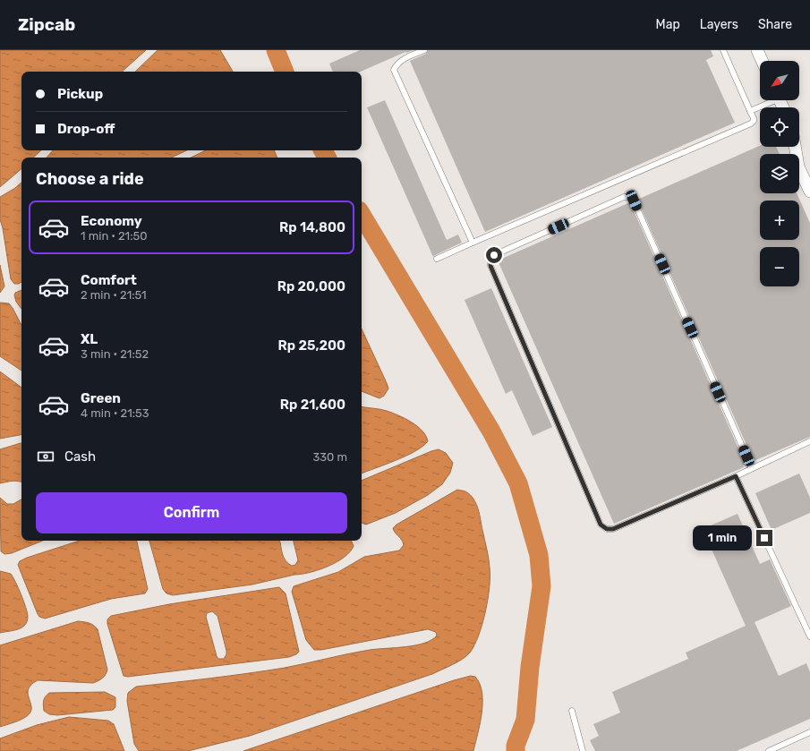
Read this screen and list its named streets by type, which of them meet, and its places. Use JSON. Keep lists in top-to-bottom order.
{
  "north": "bottom left",
  "page": {
    "header": "Zipcab",
    "nav": ["Map", "Layers", "Share"],
    "map_buttons": ["+", "−"],
    "banner": ["Pickup", "Drop-off"],
    "heading": "Choose a ride",
    "list": [
      {
        "name": "Economy",
        "note": "1 min · 21:50",
        "value": "Rp 14,800"
      },
      {
        "name": "Comfort",
        "note": "2 min · 21:51",
        "value": "Rp 20,000"
      },
      {
        "name": "XL",
        "note": "3 min · 21:52",
        "value": "Rp 25,200"
      },
      {
        "name": "Green",
        "note": "4 min · 21:53",
        "value": "Rp 21,600"
      }
    ],
    "pay": ["Cash", "330 m"],
    "buttons": "Confirm",
    "bubble": "1 min"
  }
}
